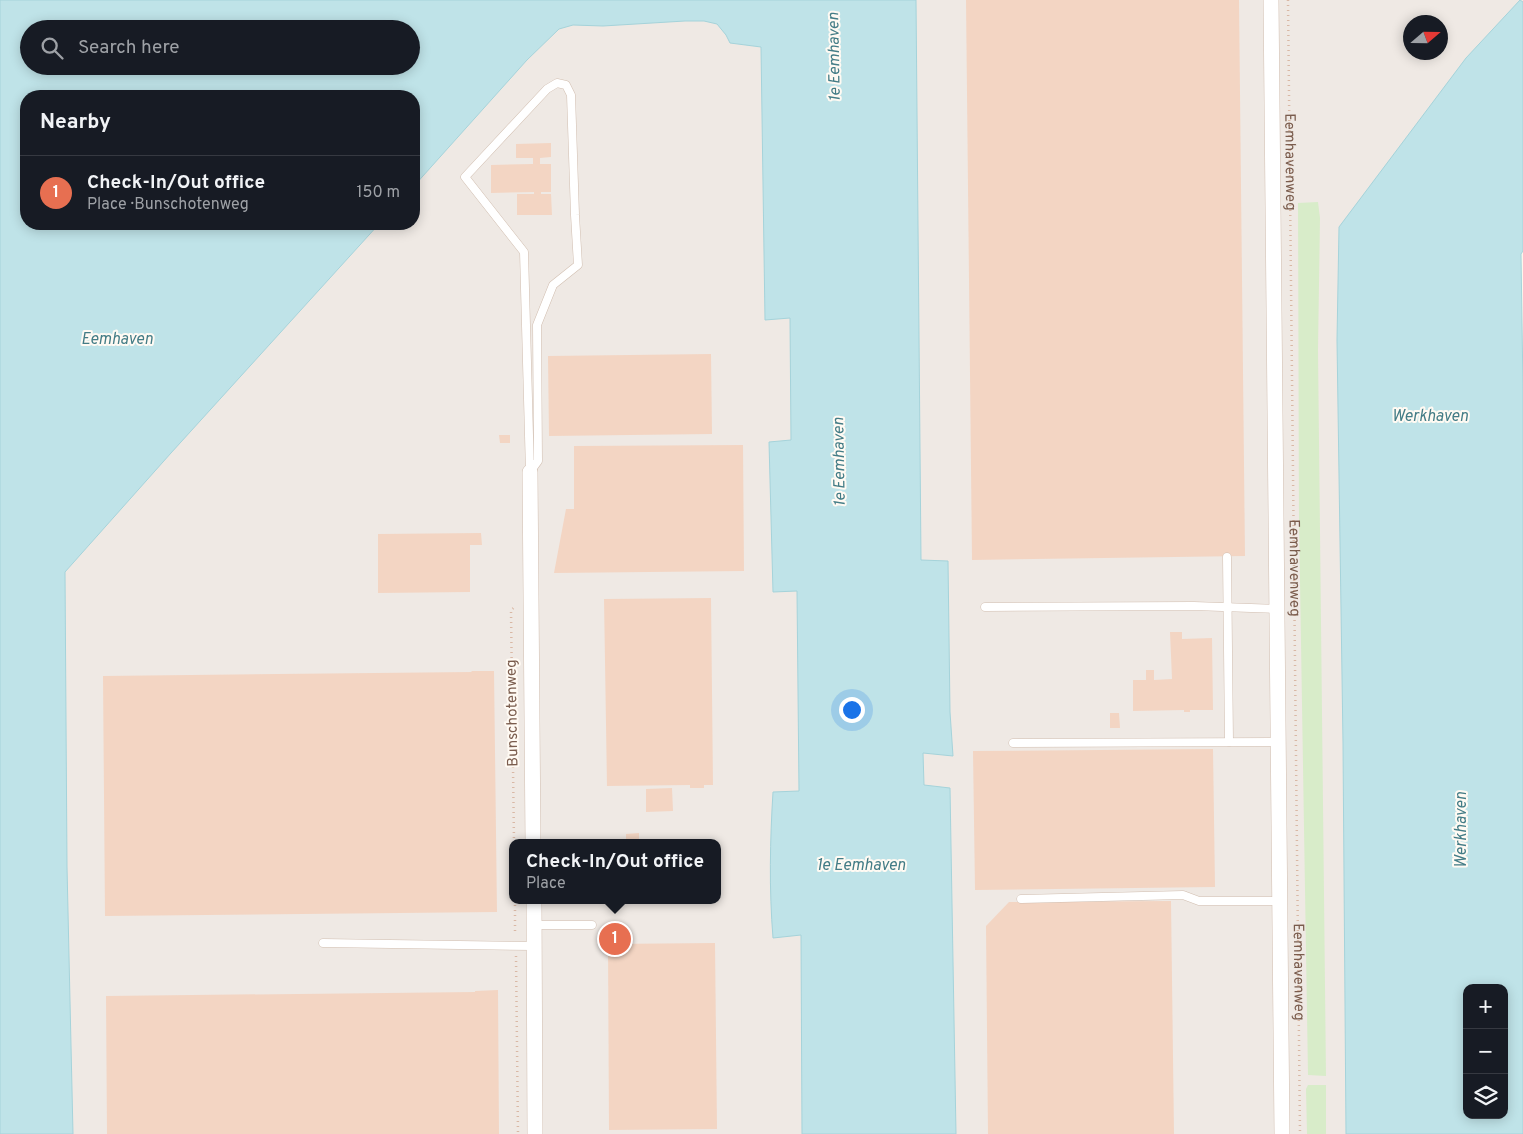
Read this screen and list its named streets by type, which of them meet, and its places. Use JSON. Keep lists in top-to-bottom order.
{
  "streets": {
    "street": ["Eemhavenweg", "Bunschotenweg"]
  },
  "water": ["1e Eemhaven", "Eemhaven", "Werkhaven"],
  "north": "right",
  "page": {
    "search": "Search here",
    "heading": "Nearby",
    "list": [
      {
        "mark": "1",
        "name": "Check-In/Out office",
        "note": "Place · Bunschotenweg",
        "value": "150 m"
      }
    ],
    "popup": ["Check-In/Out office", "Place"],
    "pins": "1",
    "map_buttons": ["+", "−"]
  }
}
